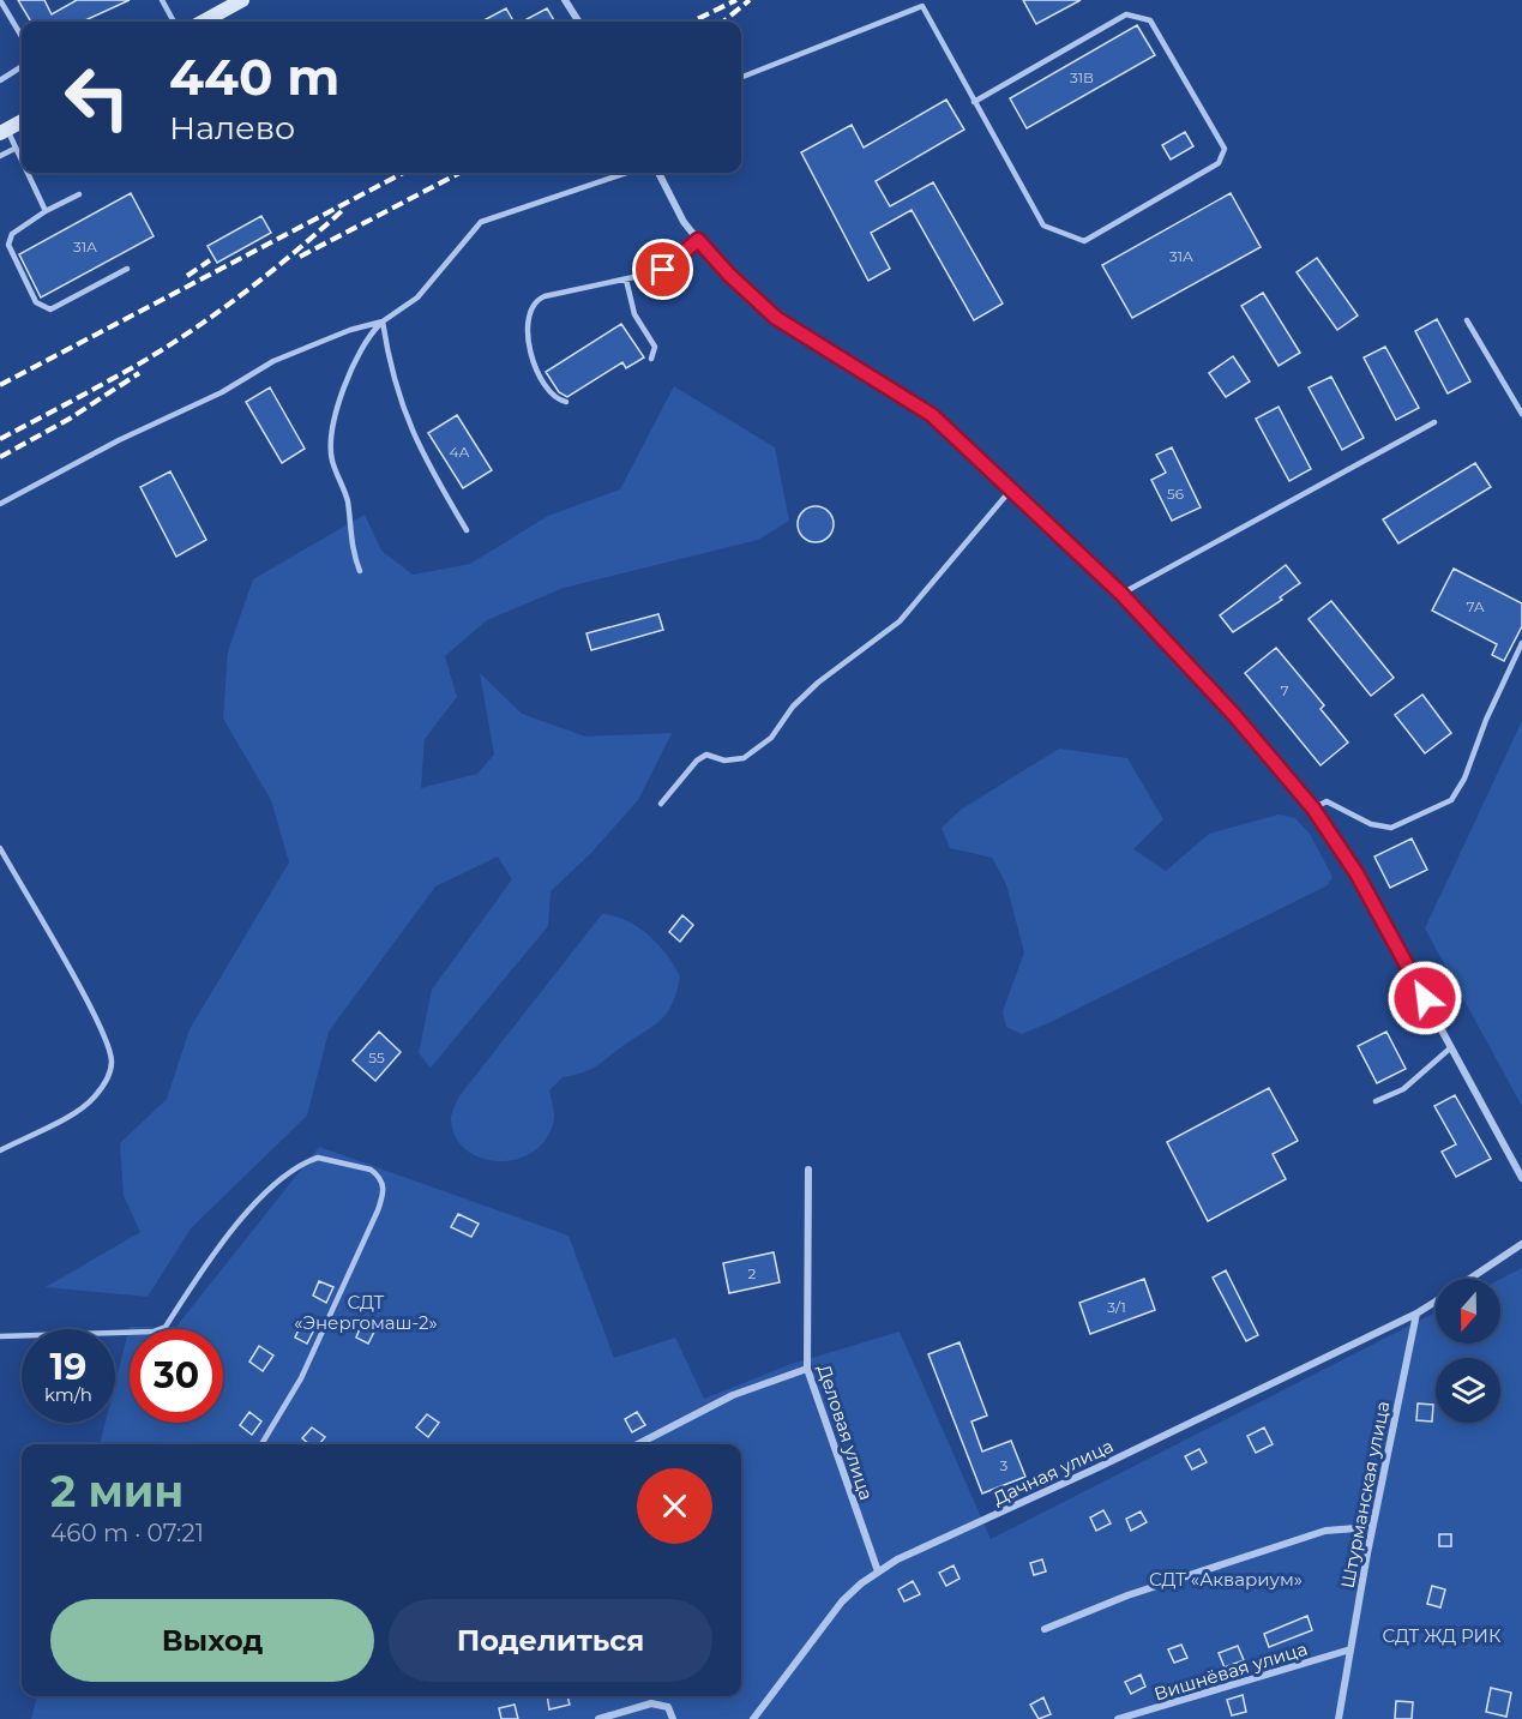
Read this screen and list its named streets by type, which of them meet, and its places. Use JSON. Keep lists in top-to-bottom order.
{
  "streets": {
    "street": [
      "Деловая улица",
      "Дачная улица",
      "Штурманская улица",
      "Вишнёвая улица"
    ]
  },
  "crossings": [
    ["Деловая улица", "Дачная улица"],
    ["Дачная улица", "Штурманская улица"],
    ["Штурманская улица", "Вишнёвая улица"]
  ],
  "parks": ["СДТ «Энергомаш-2»", "СДТ «Аквариум»", "СДТ ЖД РИК"],
  "house_numbers": [
    "31В",
    "31А",
    "31А",
    "4А",
    "56",
    "7А",
    "7",
    "55",
    "2",
    "3/1",
    "3"
  ],
  "north": "bottom",
  "page": {
    "turn": ["440 m", "Налево"],
    "speed": "19 km/h",
    "limit": "30",
    "heading": ["2 мин", "460 m · 07:21"],
    "buttons": ["Выход", "Поделиться"]
  }
}
